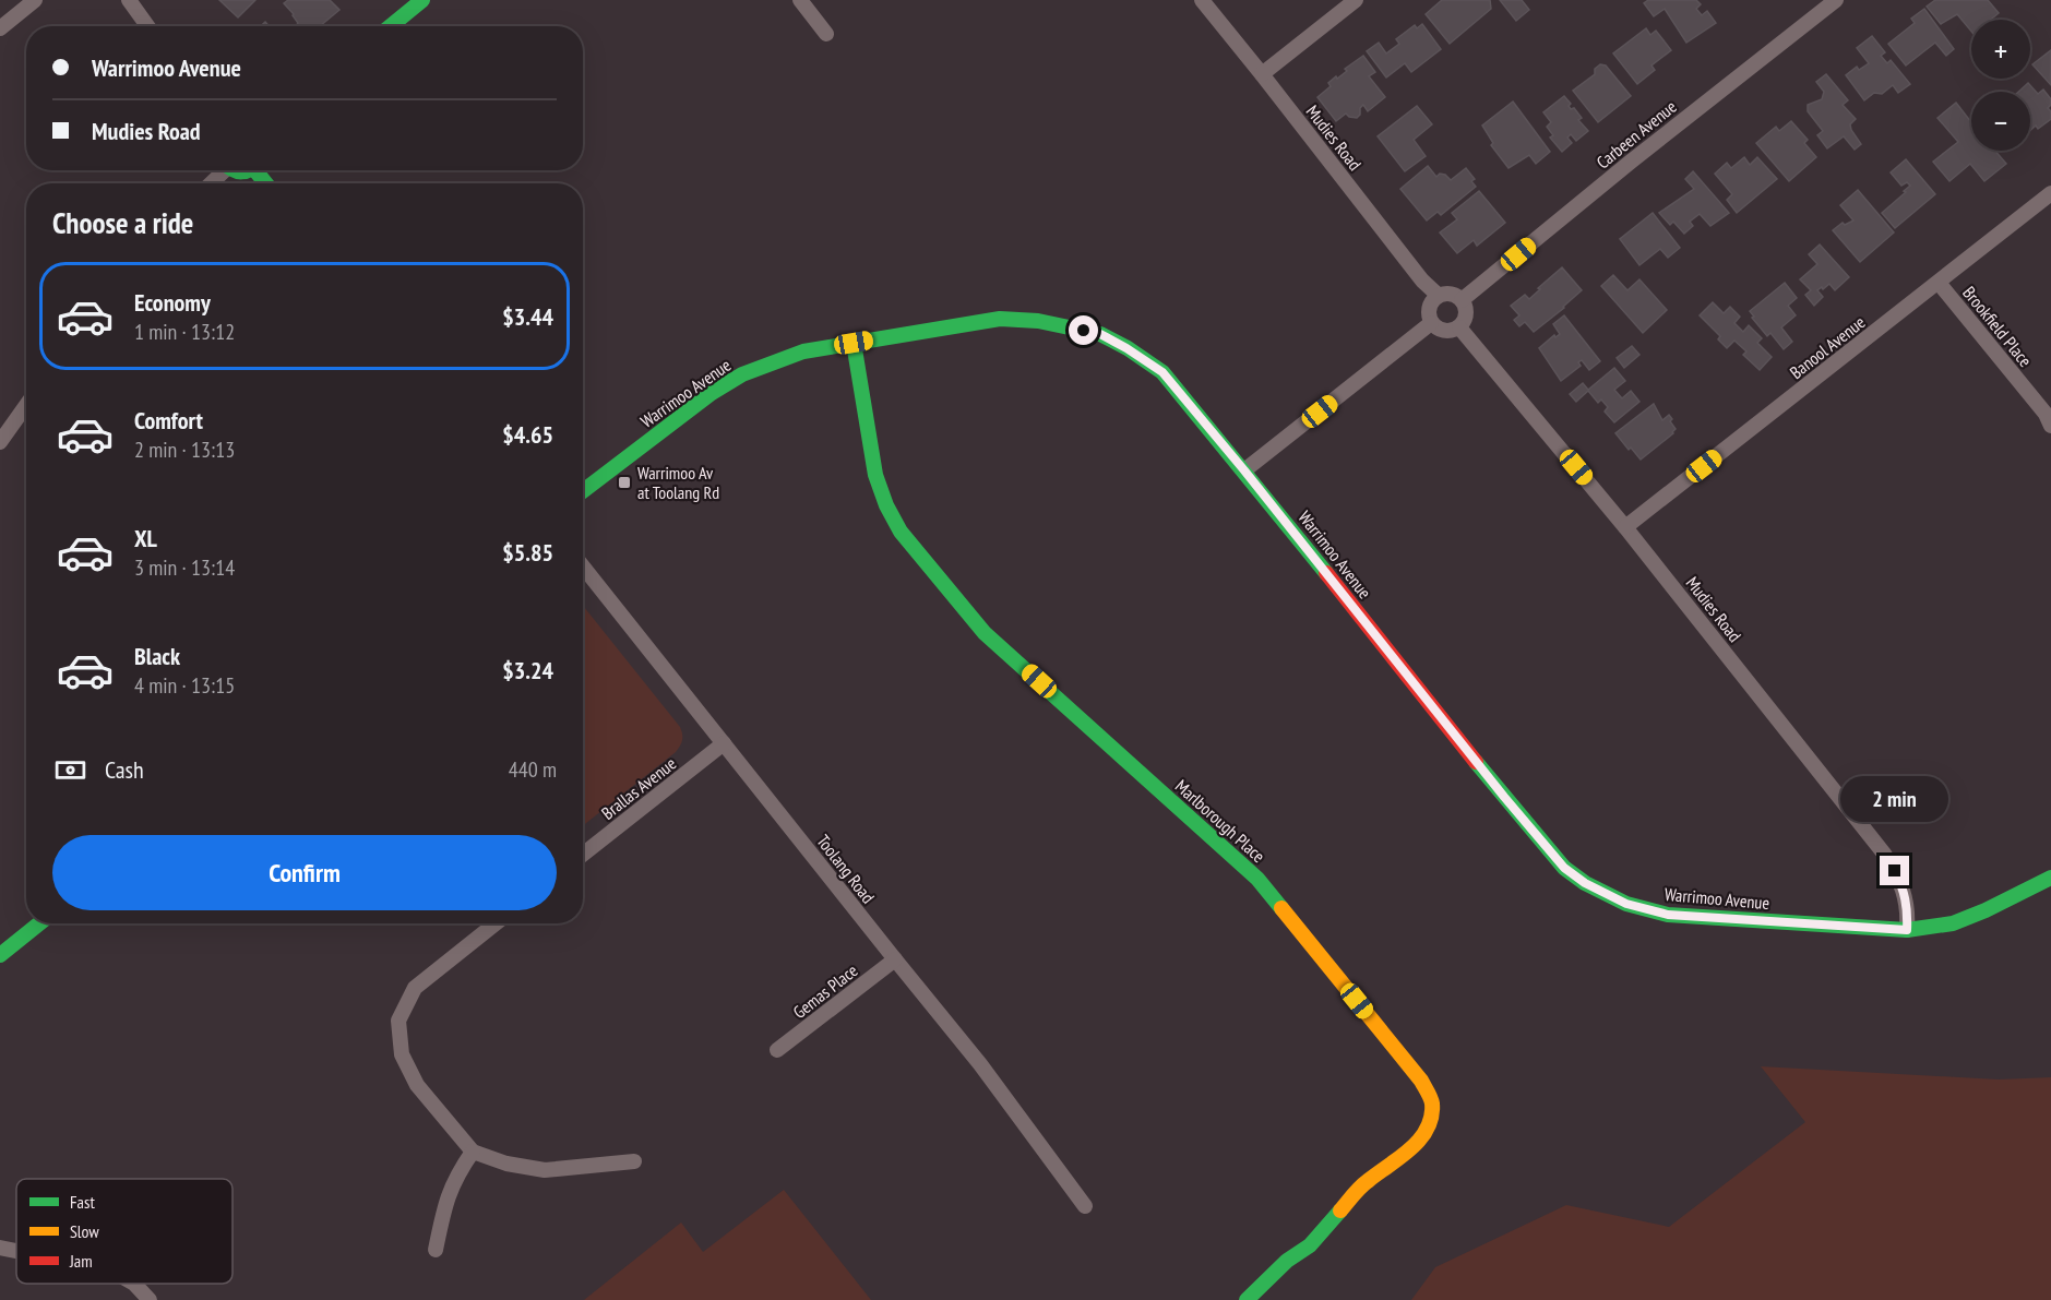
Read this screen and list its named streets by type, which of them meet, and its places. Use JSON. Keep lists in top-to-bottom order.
{
  "streets": {
    "street": [
      "Carbeen Avenue",
      "Mudies Road",
      "Brookfield Place",
      "Banool Avenue",
      "Warrimoo Avenue",
      "Brallas Avenue",
      "Marlborough Place",
      "Toolang Road",
      "Gemas Place"
    ]
  },
  "crossings": [
    ["Carbeen Avenue", "Mudies Road"],
    ["Mudies Road", "Banool Avenue"],
    ["Mudies Road", "Warrimoo Avenue"],
    ["Brookfield Place", "Banool Avenue"],
    ["Warrimoo Avenue", "Marlborough Place"],
    ["Brallas Avenue", "Toolang Road"],
    ["Toolang Road", "Gemas Place"]
  ],
  "places": {
    "transit": ["Warrimoo Av at Toolang Rd"]
  },
  "legend": ["Fast", "Slow", "Jam"],
  "page": {
    "map_buttons": ["+", "−"],
    "banner": ["Warrimoo Avenue", "Mudies Road"],
    "heading": "Choose a ride",
    "list": [
      {
        "name": "Economy",
        "note": "1 min · 13:12",
        "value": "$3.44"
      },
      {
        "name": "Comfort",
        "note": "2 min · 13:13",
        "value": "$4.65"
      },
      {
        "name": "XL",
        "note": "3 min · 13:14",
        "value": "$5.85"
      },
      {
        "name": "Black",
        "note": "4 min · 13:15",
        "value": "$3.24"
      }
    ],
    "pay": ["Cash", "440 m"],
    "bubble": "2 min",
    "buttons": "Confirm"
  }
}
